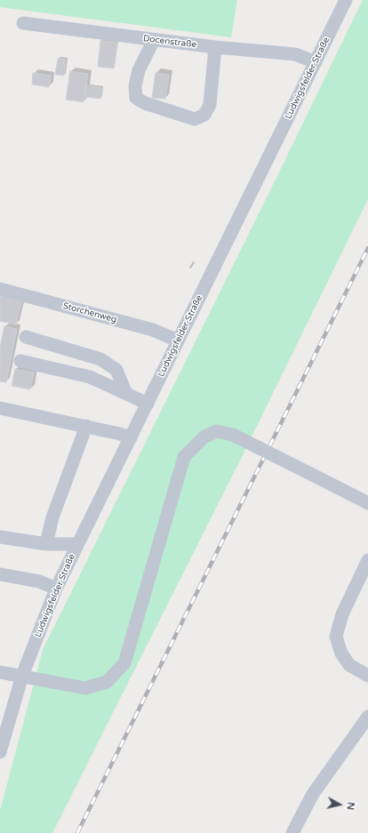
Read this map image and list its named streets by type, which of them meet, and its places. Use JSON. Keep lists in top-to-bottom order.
{
  "streets": {
    "street": ["Docenstraße", "Ludwigsfelder Straße", "Storchenweg"]
  },
  "crossings": [
    ["Docenstraße", "Ludwigsfelder Straße"],
    ["Ludwigsfelder Straße", "Storchenweg"]
  ],
  "north": "right"
}
